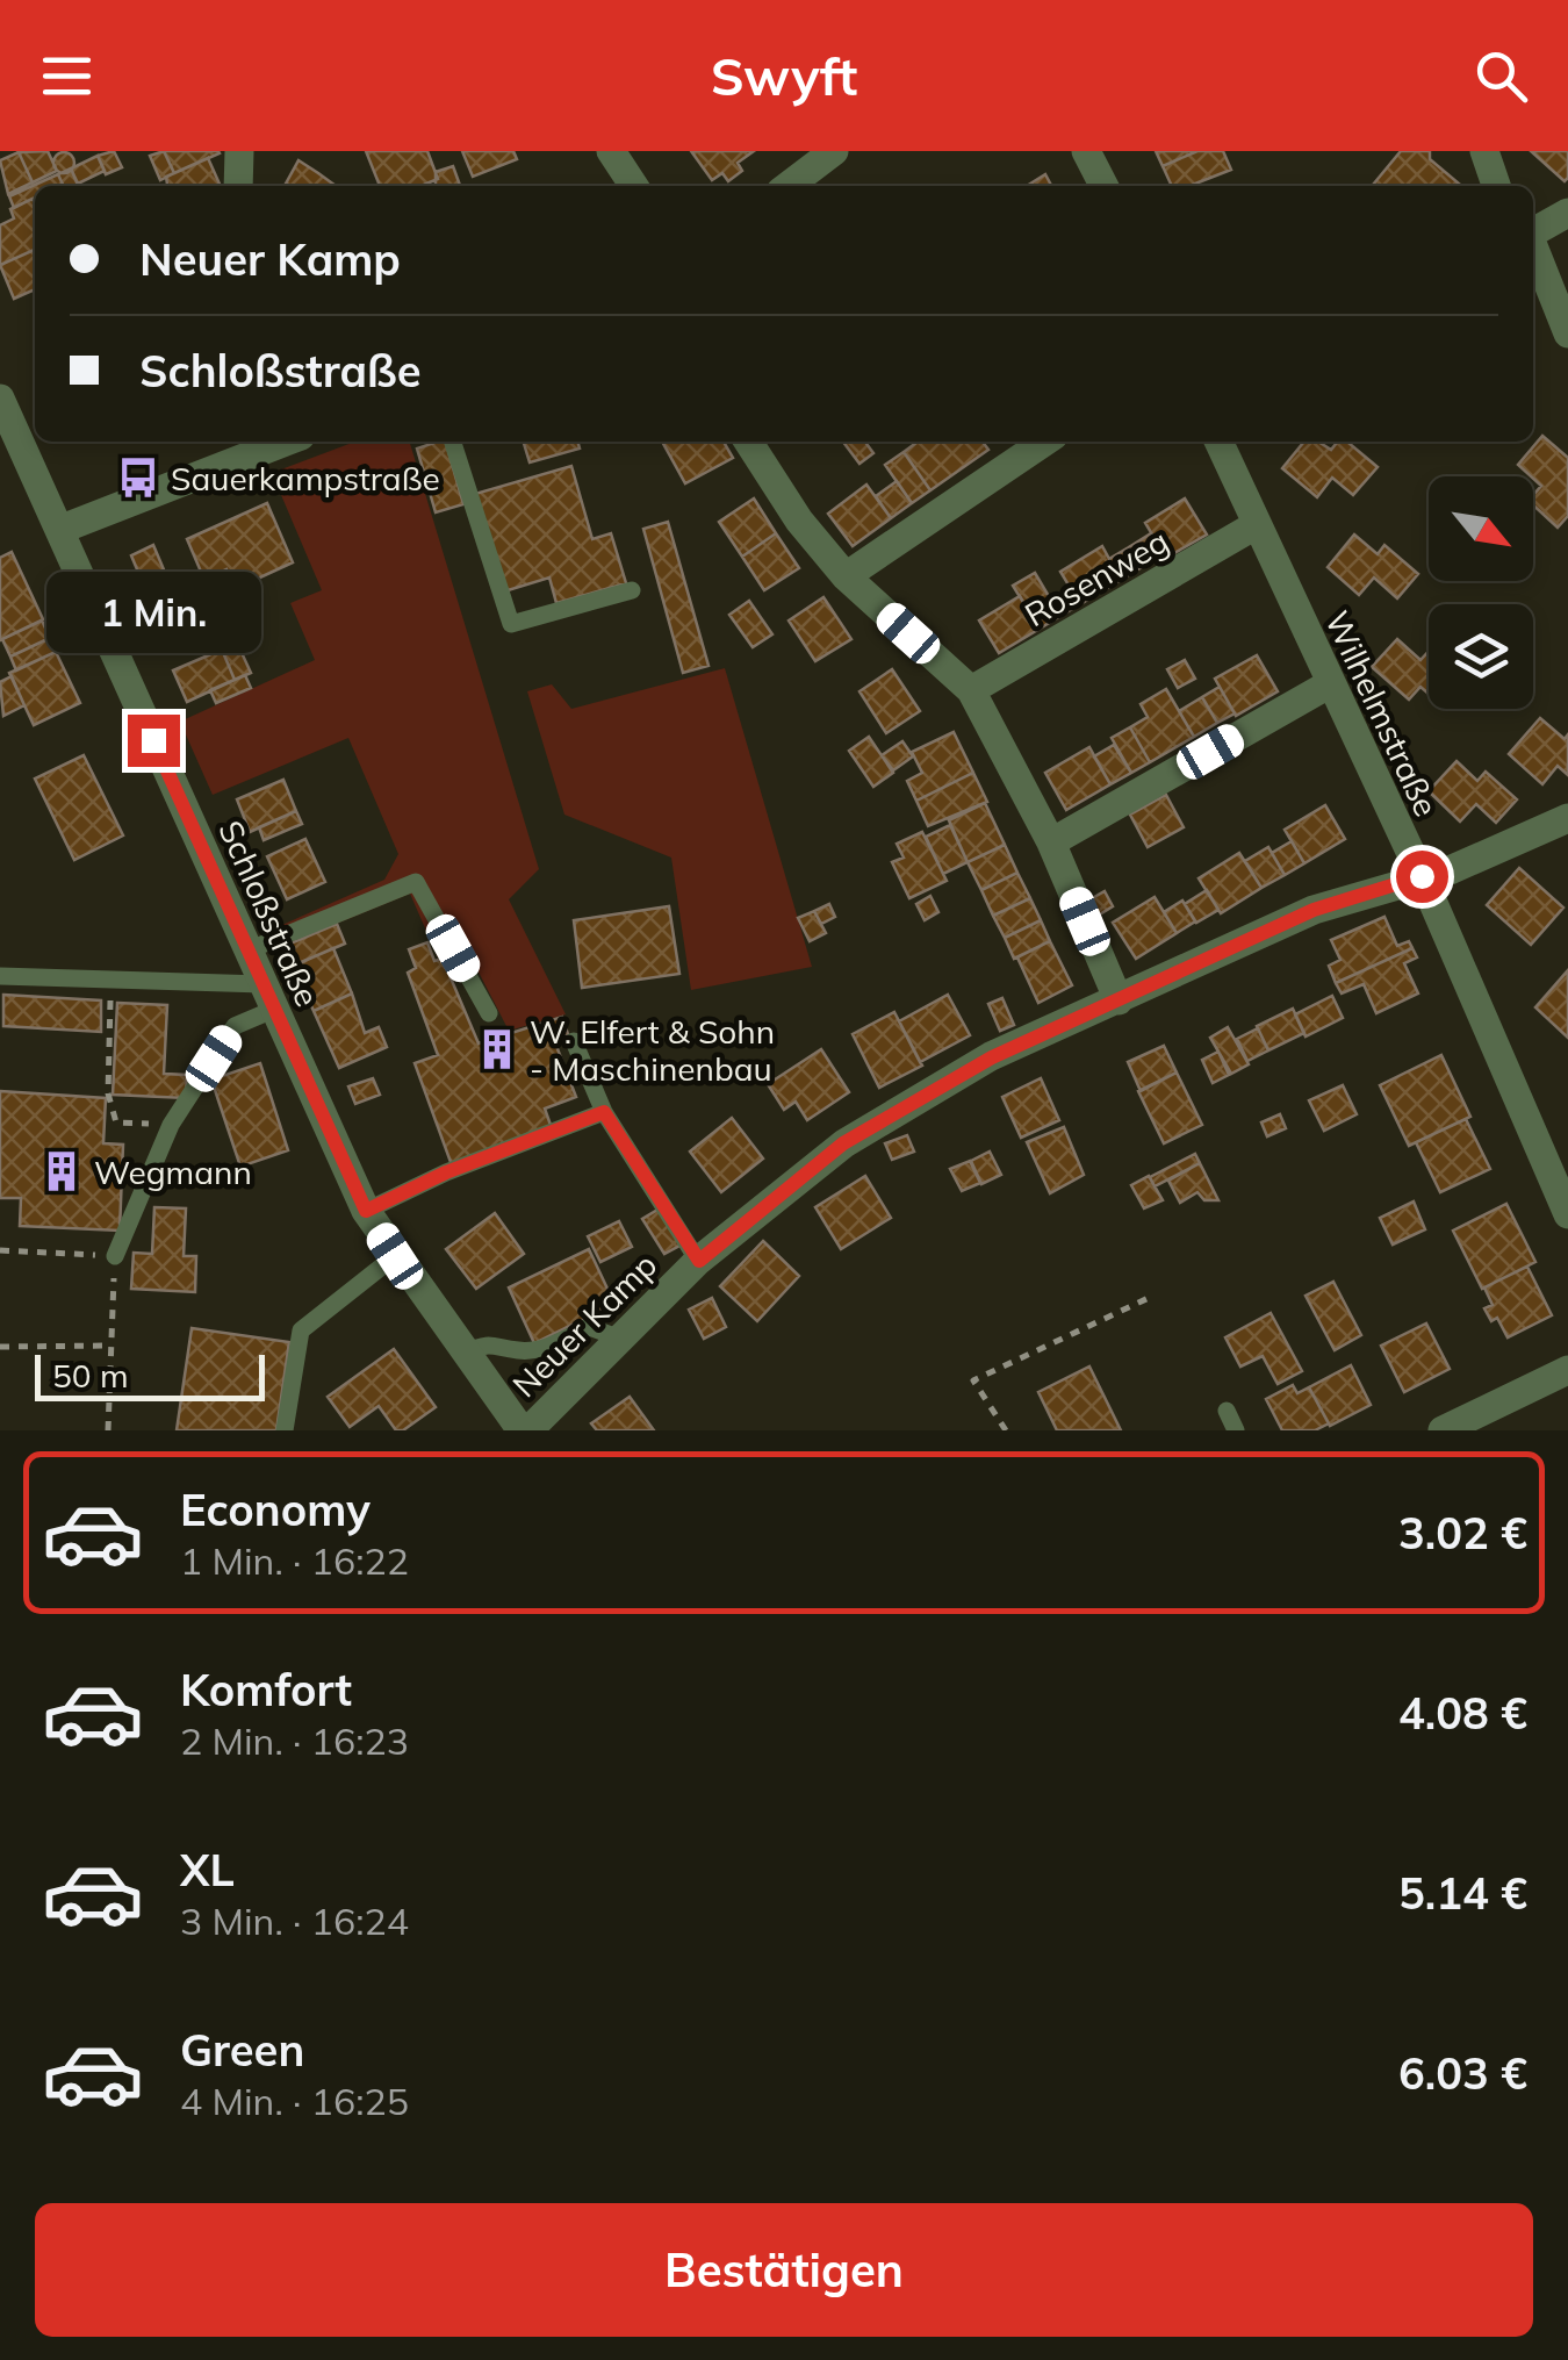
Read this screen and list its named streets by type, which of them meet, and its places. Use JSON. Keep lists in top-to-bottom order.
{
  "streets": {
    "street": [
      "Rosenweg",
      "Wilhelmstraße",
      "Schloßstraße",
      "Neuer Kamp"
    ]
  },
  "crossings": [
    ["Rosenweg", "Wilhelmstraße"],
    ["Wilhelmstraße", "Neuer Kamp"],
    ["Schloßstraße", "Neuer Kamp"]
  ],
  "places": {
    "bus stop": ["Sauerkampstraße"],
    "building": ["W. Elfert & Sohn - Maschinenbau", "Wegmann"]
  },
  "scale_bar": "50 m",
  "north": "bottom right",
  "page": {
    "header": "Swyft",
    "banner": ["Neuer Kamp", "Schloßstraße"],
    "bubble": "1 Min.",
    "scale": "50 m",
    "list": [
      {
        "name": "Economy",
        "note": "1 Min. · 16:22",
        "value": "3.02 €"
      },
      {
        "name": "Komfort",
        "note": "2 Min. · 16:23",
        "value": "4.08 €"
      },
      {
        "name": "XL",
        "note": "3 Min. · 16:24",
        "value": "5.14 €"
      },
      {
        "name": "Green",
        "note": "4 Min. · 16:25",
        "value": "6.03 €"
      }
    ],
    "buttons": "Bestätigen"
  }
}
